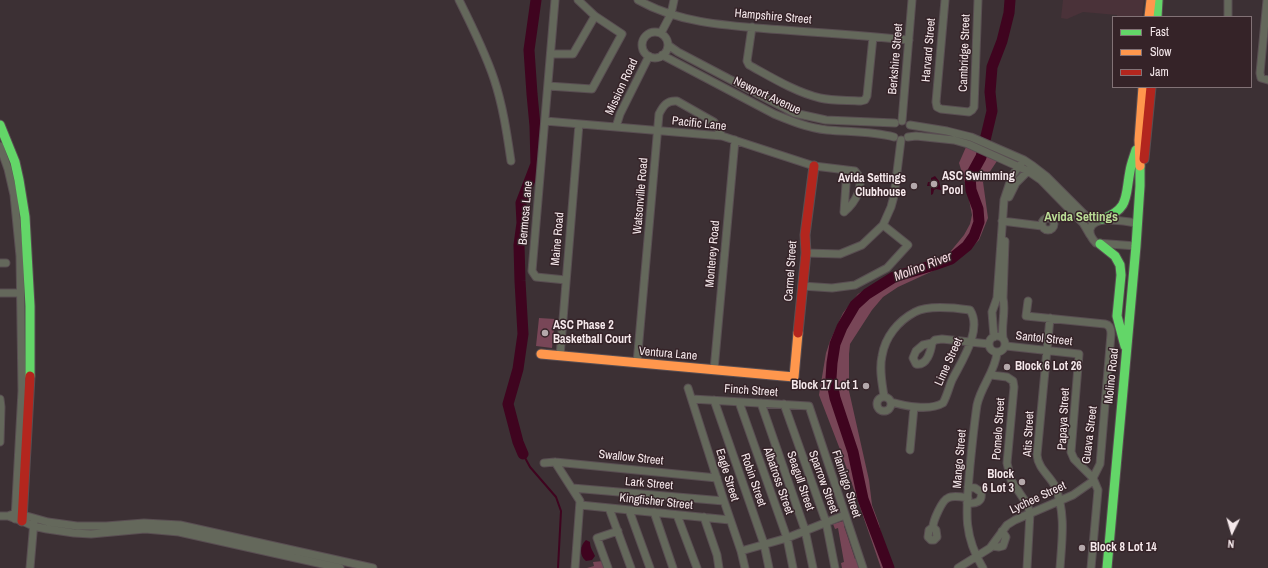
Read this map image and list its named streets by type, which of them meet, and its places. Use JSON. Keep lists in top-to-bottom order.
{
  "streets": {
    "street": [
      "Hampshire Street",
      "Harvard Street",
      "Cambridge Street",
      "Berkshire Street",
      "Mission Road",
      "Newport Avenue",
      "Pacific Lane",
      "Watsonville Road",
      "Bermosa Lane",
      "Maine Road",
      "Monterey Road",
      "Carmel Street",
      "Santol Street",
      "Ventura Lane",
      "Lime Street",
      "Molino Road",
      "Finch Street",
      "Papaya Street",
      "Pomelo Street",
      "Atis Street",
      "Guava Street",
      "Swallow Street",
      "Mango Street",
      "Eagle Street",
      "Robin Street",
      "Albatross Street",
      "Seagull Street",
      "Sparrow Street",
      "Lark Street",
      "Flamingo Street",
      "Lychee Street",
      "Kingfisher Street"
    ]
  },
  "crossings": [
    ["Hampshire Street", "Berkshire Street"],
    ["Harvard Street", "Cambridge Street"],
    ["Berkshire Street", "Newport Avenue"],
    ["Mission Road", "Newport Avenue"],
    ["Mission Road", "Pacific Lane"],
    ["Pacific Lane", "Watsonville Road"],
    ["Pacific Lane", "Bermosa Lane"],
    ["Pacific Lane", "Maine Road"],
    ["Pacific Lane", "Monterey Road"],
    ["Pacific Lane", "Carmel Street"],
    ["Watsonville Road", "Ventura Lane"],
    ["Bermosa Lane", "Maine Road"],
    ["Maine Road", "Ventura Lane"],
    ["Monterey Road", "Ventura Lane"],
    ["Carmel Street", "Ventura Lane"],
    ["Santol Street", "Papaya Street"],
    ["Santol Street", "Atis Street"],
    ["Santol Street", "Mango Street"],
    ["Finch Street", "Eagle Street"],
    ["Finch Street", "Robin Street"],
    ["Finch Street", "Albatross Street"],
    ["Finch Street", "Seagull Street"],
    ["Finch Street", "Sparrow Street"],
    ["Finch Street", "Flamingo Street"],
    ["Papaya Street", "Guava Street"],
    ["Papaya Street", "Lychee Street"],
    ["Pomelo Street", "Mango Street"],
    ["Pomelo Street", "Lychee Street"],
    ["Atis Street", "Guava Street"],
    ["Atis Street", "Lychee Street"],
    ["Guava Street", "Lychee Street"],
    ["Swallow Street", "Eagle Street"],
    ["Mango Street", "Lychee Street"],
    ["Eagle Street", "Lark Street"],
    ["Eagle Street", "Kingfisher Street"]
  ],
  "districts": ["Avida Settings"],
  "water": ["Molino River"],
  "places": [
    "ASC Swimming Pool",
    "Avida Settings Clubhouse",
    "ASC Phase 2 Basketball Court",
    "Block 6 Lot 26",
    "Block 17 Lot 1",
    "Block 6 Lot 3",
    "Block 8 Lot 14"
  ],
  "legend": ["Fast", "Slow", "Jam"],
  "north": "bottom"
}
